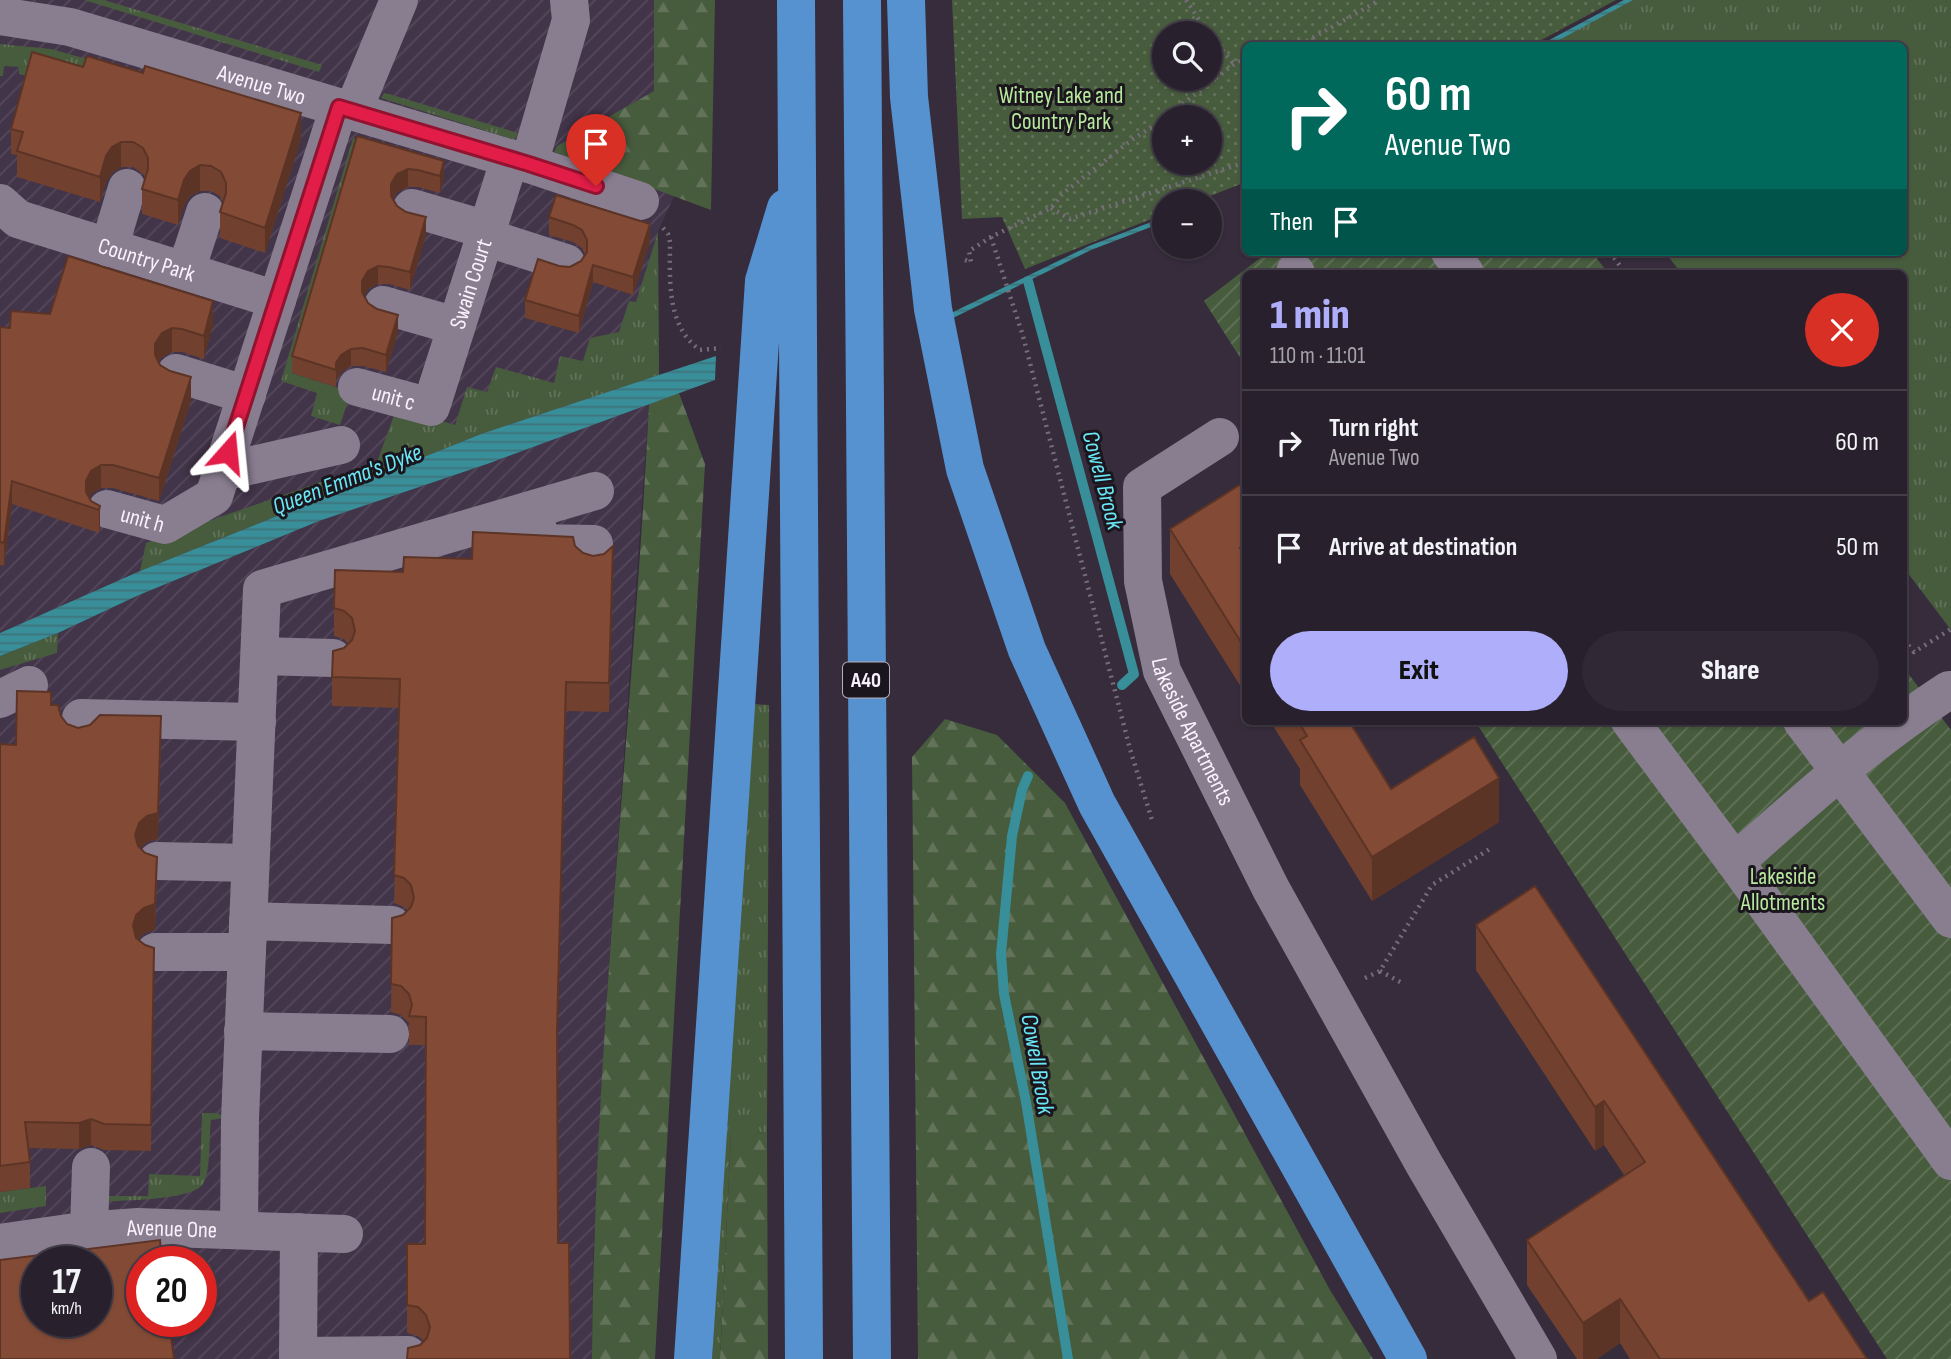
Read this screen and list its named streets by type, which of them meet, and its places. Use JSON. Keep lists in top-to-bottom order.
{
  "streets": {
    "highway": ["A40"],
    "street": [
      "Avenue Two",
      "Country Park",
      "Swain Court",
      "unit c",
      "unit h",
      "Lakeside Apartments",
      "Avenue One"
    ]
  },
  "crossings": [
    ["Avenue Two", "Swain Court"],
    ["Swain Court", "unit c"]
  ],
  "water": ["Queen Emma's Dyke", "Cowell Brook"],
  "parks": ["Witney Lake and Country Park", "Lakeside Allotments"],
  "page": {
    "map_buttons": ["+", "−"],
    "turn": ["60 m", "Avenue Two"],
    "then": "Then",
    "heading": ["1 min", "110 m · 11:01"],
    "list": [
      {
        "name": "Turn right",
        "note": "Avenue Two",
        "value": "60 m"
      },
      {
        "name": "Arrive at destination",
        "value": "50 m"
      }
    ],
    "buttons": ["Exit", "Share"],
    "speed": "17 km/h",
    "limit": "20"
  }
}
